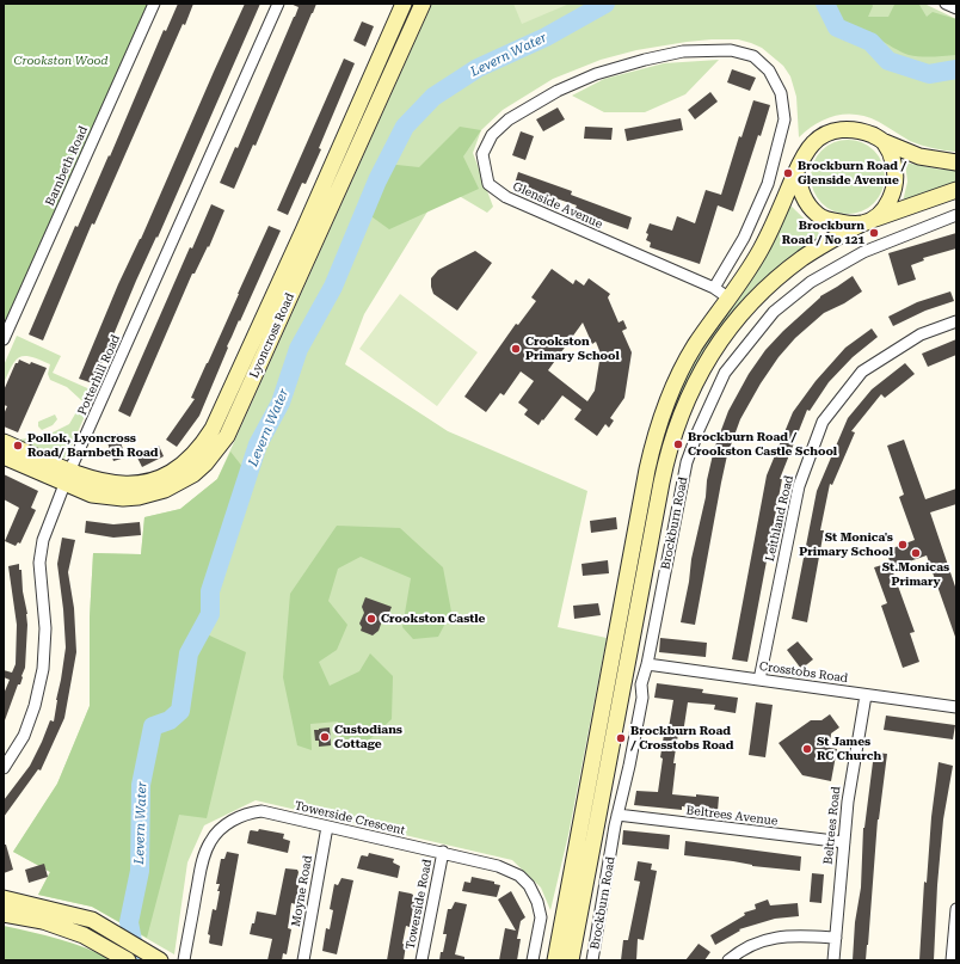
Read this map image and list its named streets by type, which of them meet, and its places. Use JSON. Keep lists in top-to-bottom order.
{
  "streets": {
    "street": [
      "Barnbeth Road",
      "Glenside Avenue",
      "Lyoncross Road",
      "Potterhill Road",
      "Leithland Road",
      "Brockburn Road",
      "Crosstobs Road",
      "Beltrees Avenue",
      "Towerside Crescent",
      "Beltrees Road",
      "Moyne Road",
      "Towerside Road"
    ]
  },
  "crossings": [
    ["Lyoncross Road", "Potterhill Road"],
    ["Leithland Road", "Crosstobs Road"],
    ["Brockburn Road", "Crosstobs Road"],
    ["Brockburn Road", "Beltrees Avenue"],
    ["Crosstobs Road", "Beltrees Road"],
    ["Beltrees Avenue", "Beltrees Road"],
    ["Towerside Crescent", "Moyne Road"],
    ["Towerside Crescent", "Towerside Road"]
  ],
  "water": ["Levern Water"],
  "parks": ["Crookston Wood"],
  "places": [
    "Brockburn Road / Glenside Avenue",
    "Brockburn Road / No 121",
    "Crookston Primary School",
    "Brockburn Road / Crookston Castle School",
    "Pollok, Lyoncross Road/ Barnbeth Road",
    "St Monica's Primary School",
    "St.Monicas Primary",
    "Crookston Castle",
    "Custodians Cottage",
    "Brockburn Road / Crosstobs Road",
    "St James RC Church"
  ]
}
